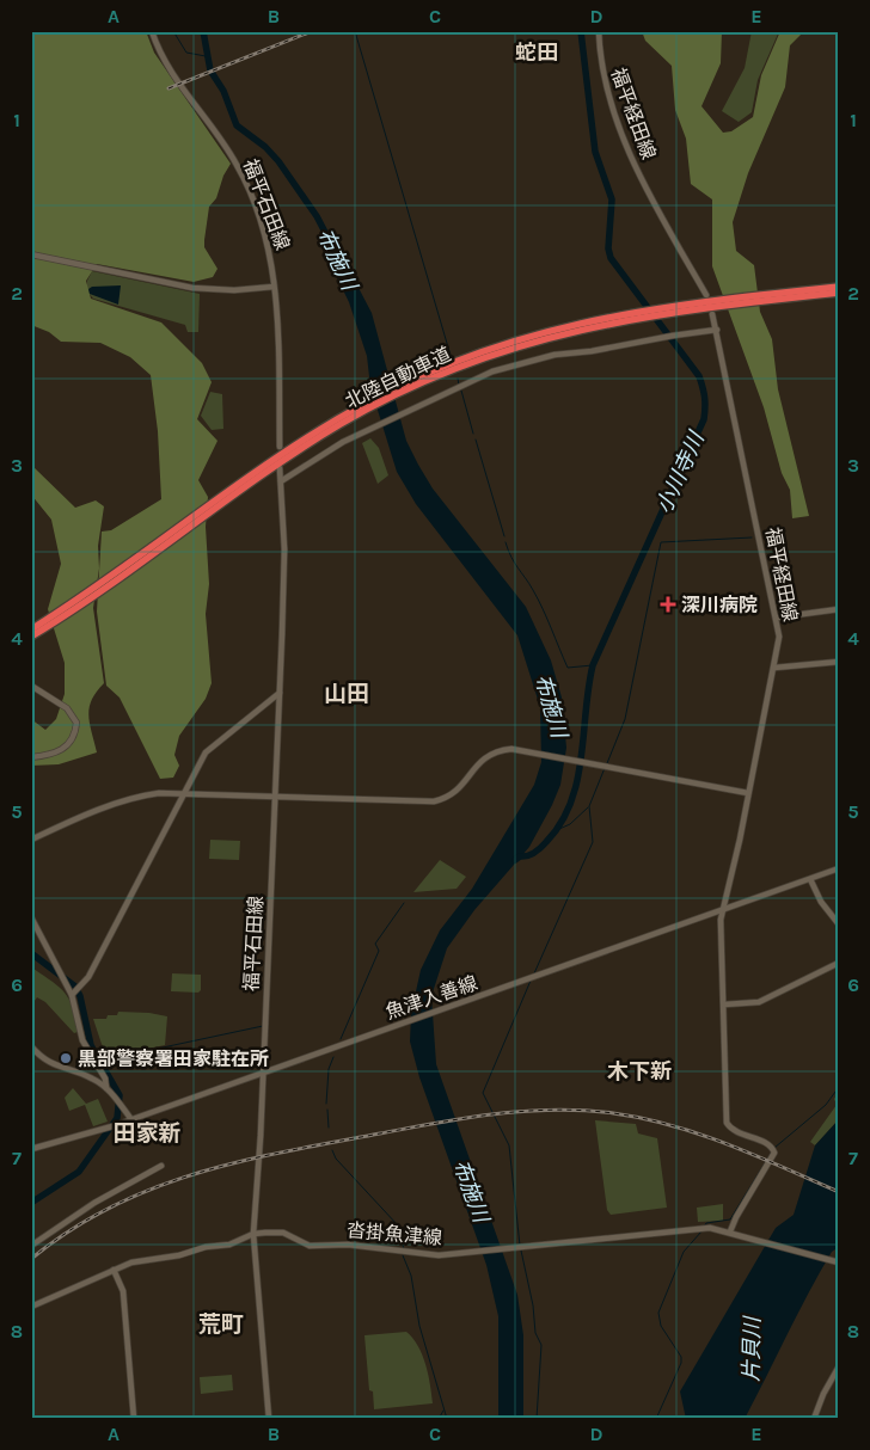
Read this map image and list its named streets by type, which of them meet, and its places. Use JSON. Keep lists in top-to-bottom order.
{
  "streets": {
    "highway": ["北陸自動車道"],
    "main road": [
      "福平経田線",
      "福平石田線",
      "魚津入善線",
      "沓掛魚津線"
    ]
  },
  "crossings": [
    ["福平経田線", "魚津入善線"],
    ["福平経田線", "沓掛魚津線"],
    ["福平石田線", "魚津入善線"],
    ["福平石田線", "沓掛魚津線"]
  ],
  "districts": [
    "蛇田",
    "山田",
    "木下新",
    "田家新",
    "荒町"
  ],
  "water": ["布施川", "小川寺川", "片貝川"],
  "places": {
    "health": ["深川病院"],
    "other": ["黒部警察署田家駐在所"]
  },
  "grid": {
    "columns": [
      "A",
      "B",
      "C",
      "D",
      "E"
    ],
    "rows": [
      "1",
      "2",
      "3",
      "4",
      "5",
      "6",
      "7",
      "8"
    ]
  }
}
